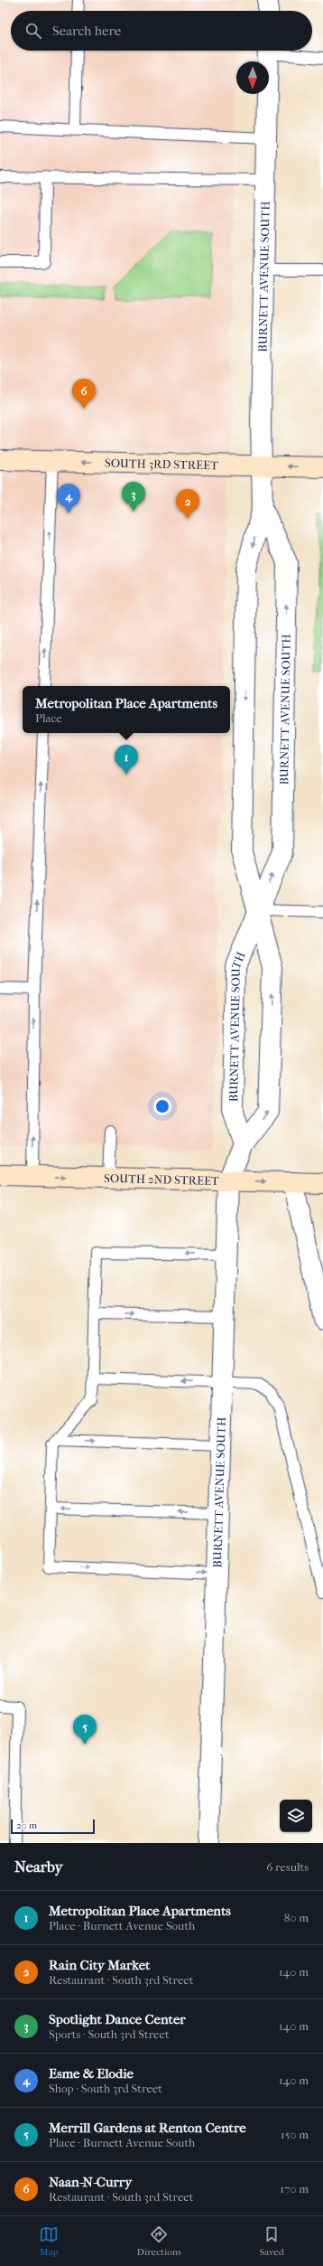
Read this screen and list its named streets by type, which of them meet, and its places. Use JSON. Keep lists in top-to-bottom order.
{
  "streets": {
    "main road": ["SOUTH 3RD STREET", "SOUTH 2ND STREET"],
    "street": ["BURNETT AVENUE SOUTH"]
  },
  "crossings": [
    ["BURNETT AVENUE SOUTH", "SOUTH 3RD STREET"],
    ["BURNETT AVENUE SOUTH", "SOUTH 2ND STREET"]
  ],
  "one_way": ["SOUTH 3RD STREET", "SOUTH 2ND STREET"],
  "scale_bar": "20 m",
  "north": "bottom",
  "page": {
    "search": "Search here",
    "pins": [
      "6",
      "3",
      "4",
      "2",
      "1",
      "5"
    ],
    "popup": ["Metropolitan Place Apartments", "Place"],
    "scale": "20 m",
    "heading": ["Nearby", "6 results"],
    "list": [
      {
        "mark": "1",
        "name": "Metropolitan Place Apartments",
        "note": "Place · Burnett Avenue South",
        "value": "80 m"
      },
      {
        "mark": "2",
        "name": "Rain City Market",
        "note": "Restaurant · South 3rd Street",
        "value": "140 m"
      },
      {
        "mark": "3",
        "name": "Spotlight Dance Center",
        "note": "Sports · South 3rd Street",
        "value": "140 m"
      },
      {
        "mark": "4",
        "name": "Esme & Elodie",
        "note": "Shop · South 3rd Street",
        "value": "140 m"
      },
      {
        "mark": "5",
        "name": "Merrill Gardens at Renton Centre",
        "note": "Place · Burnett Avenue South",
        "value": "150 m"
      },
      {
        "mark": "6",
        "name": "Naan-N-Curry",
        "note": "Restaurant · South 3rd Street",
        "value": "170 m"
      }
    ],
    "nav": ["Map", "Directions", "Saved"]
  }
}
